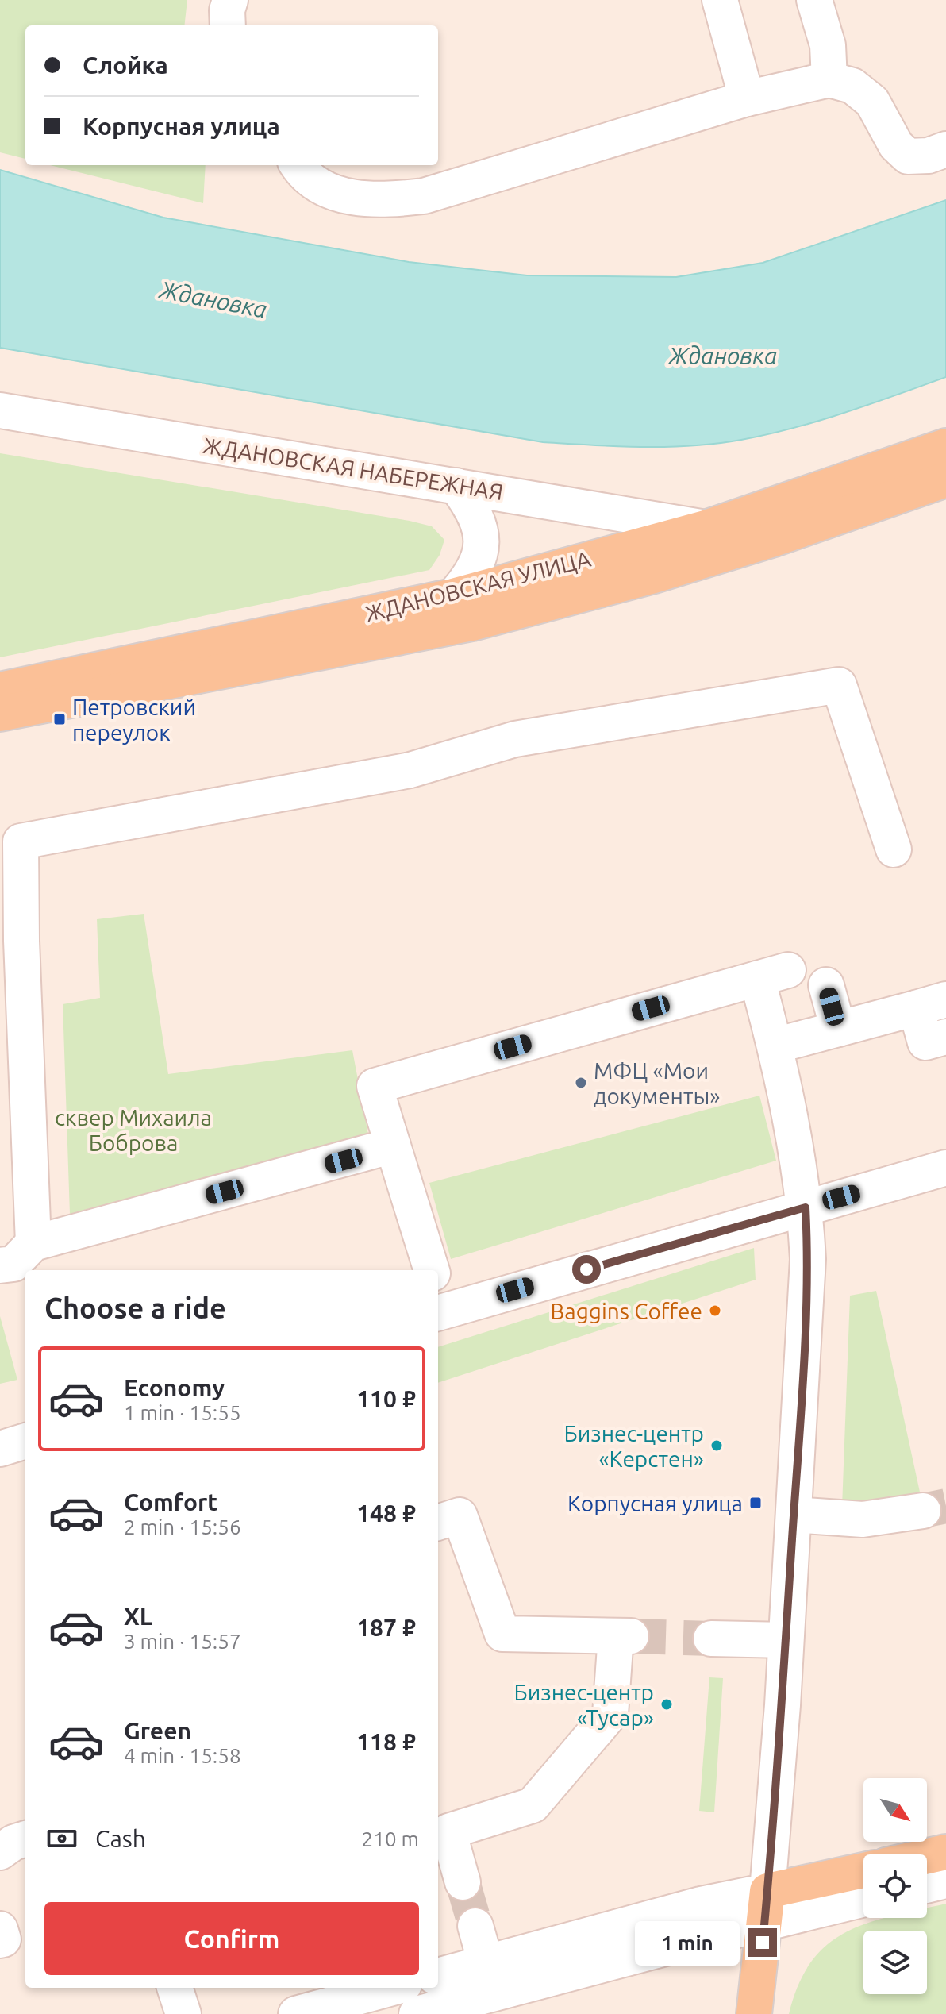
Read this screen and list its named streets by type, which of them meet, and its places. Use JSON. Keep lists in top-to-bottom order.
{
  "streets": {
    "main road": ["ЖДАНОВСКАЯ УЛИЦА"],
    "street": ["ЖДАНОВСКАЯ НАБЕРЕЖНАЯ"]
  },
  "crossings": [
    ["ЖДАНОВСКАЯ НАБЕРЕЖНАЯ", "ЖДАНОВСКАЯ УЛИЦА"]
  ],
  "water": ["Ждановка"],
  "parks": ["сквер Михаила Боброва"],
  "places": {
    "transit": ["Петровский переулок", "Корпусная улица"],
    "other": [
      "МФЦ «Мои документы»",
      "Baggins Coffee",
      "Бизнес-центр «Керстен»",
      "Бизнес-центр «Тусар»"
    ]
  },
  "north": "bottom right",
  "page": {
    "banner": ["Слойка", "Корпусная улица"],
    "heading": "Choose a ride",
    "list": [
      {
        "name": "Economy",
        "note": "1 min · 15:55",
        "value": "110 ₽"
      },
      {
        "name": "Comfort",
        "note": "2 min · 15:56",
        "value": "148 ₽"
      },
      {
        "name": "XL",
        "note": "3 min · 15:57",
        "value": "187 ₽"
      },
      {
        "name": "Green",
        "note": "4 min · 15:58",
        "value": "118 ₽"
      }
    ],
    "pay": ["Cash", "210 m"],
    "buttons": "Confirm",
    "bubble": "1 min"
  }
}
